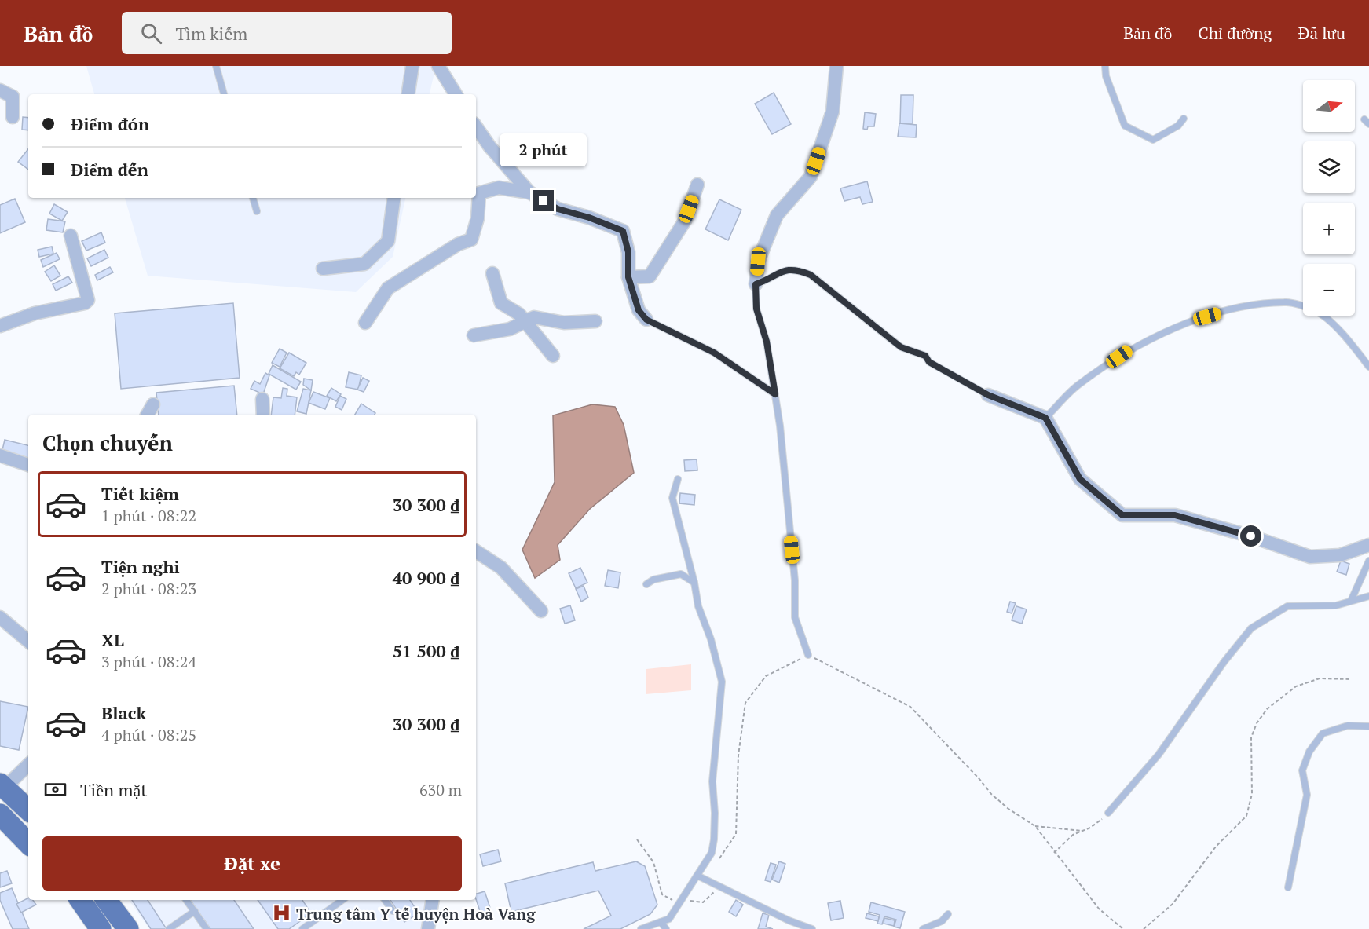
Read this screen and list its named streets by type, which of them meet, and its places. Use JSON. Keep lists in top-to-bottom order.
{
  "places": {
    "hospital": ["Trung tâm Y tế huyện Hoà Vang"]
  },
  "north": "right",
  "page": {
    "header": "Bản đồ",
    "search": "Tìm kiếm",
    "nav": ["Bản đồ", "Chỉ đường", "Đã lưu"],
    "map_buttons": ["+", "−"],
    "banner": ["Điểm đón", "Điểm đến"],
    "bubble": "2 phút",
    "heading": "Chọn chuyến",
    "list": [
      {
        "name": "Tiết kiệm",
        "note": "1 phút · 08:22",
        "value": "30 300 ₫"
      },
      {
        "name": "Tiện nghi",
        "note": "2 phút · 08:23",
        "value": "40 900 ₫"
      },
      {
        "name": "XL",
        "note": "3 phút · 08:24",
        "value": "51 500 ₫"
      },
      {
        "name": "Black",
        "note": "4 phút · 08:25",
        "value": "30 300 ₫"
      }
    ],
    "pay": ["Tiền mặt", "630 m"],
    "buttons": "Đặt xe"
  }
}
